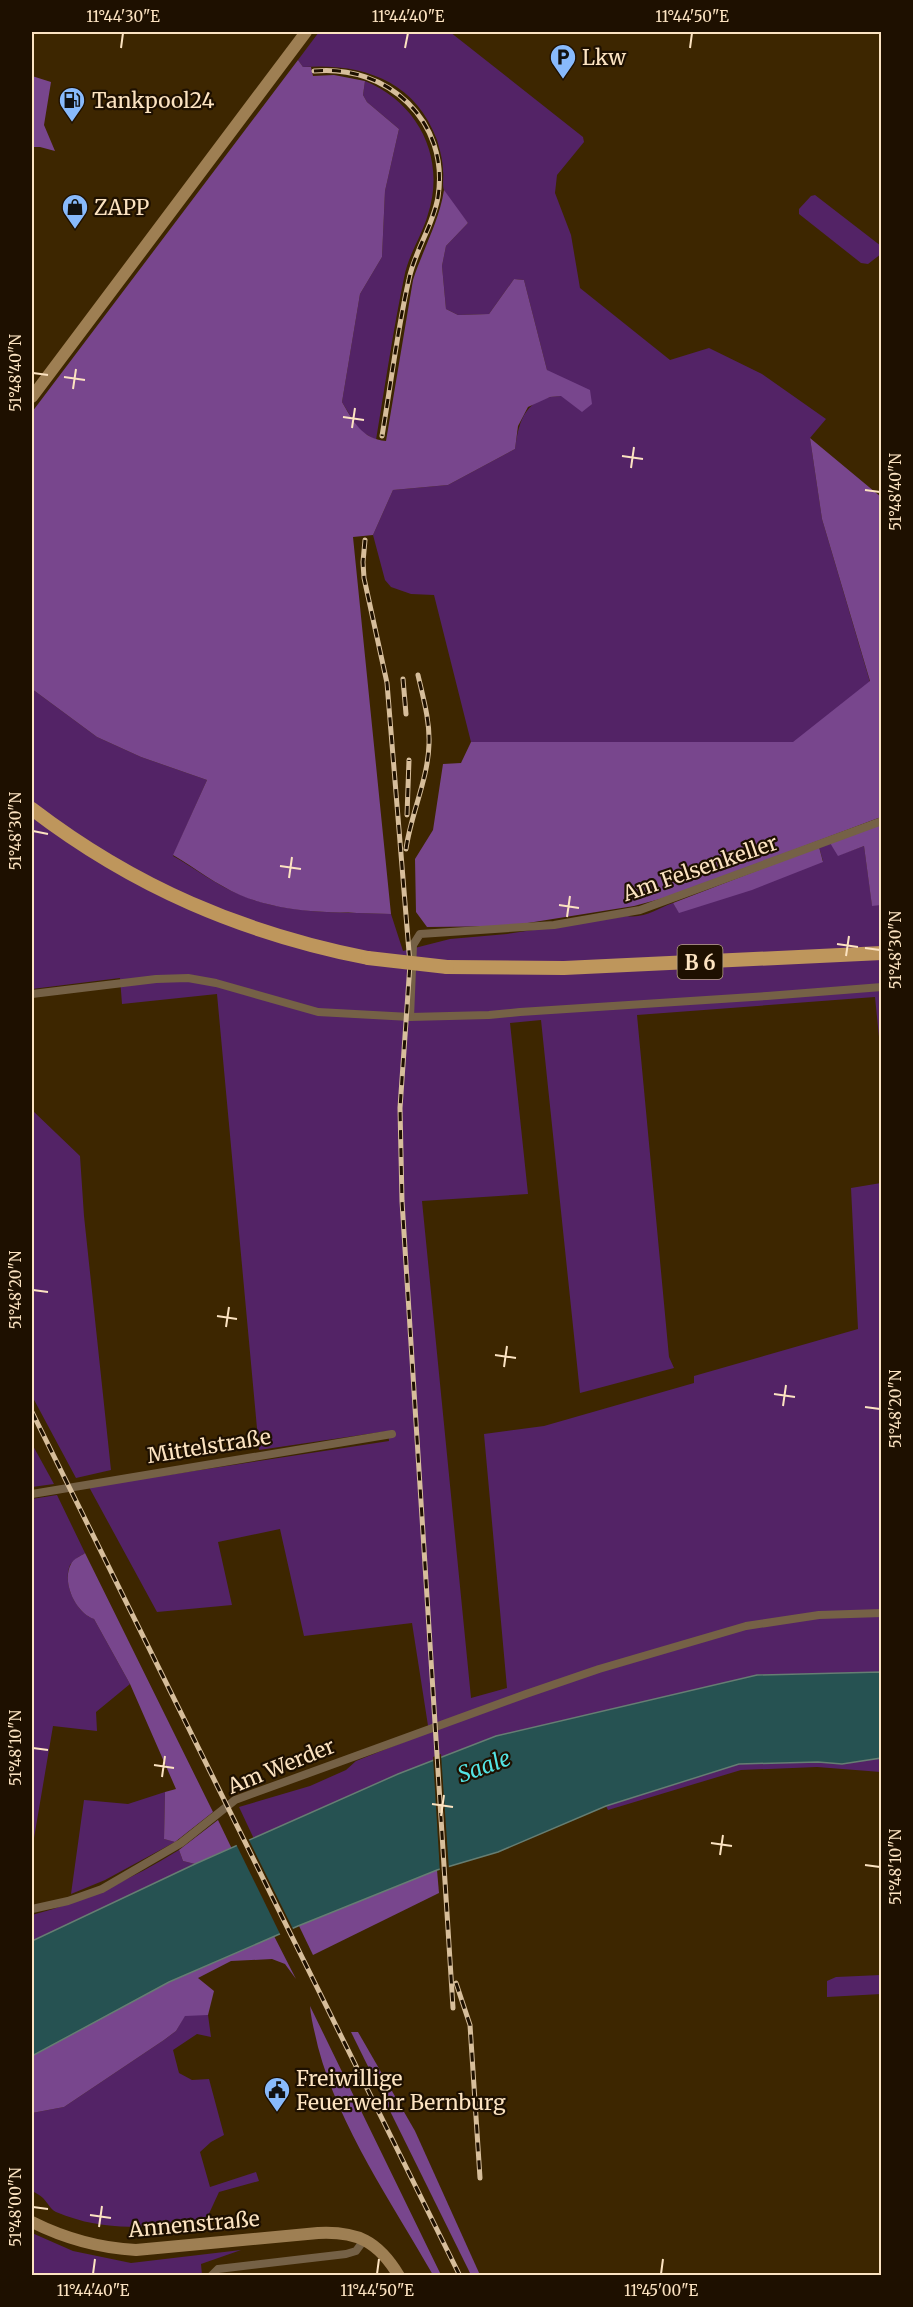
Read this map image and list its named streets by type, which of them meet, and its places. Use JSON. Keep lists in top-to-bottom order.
{
  "streets": {
    "main road": ["B 6", "Annenstraße"],
    "street": ["Am Felsenkeller", "Mittelstraße", "Am Werder"]
  },
  "water": ["Saale"],
  "places": {
    "parking": ["Lkw"],
    "fuel station": ["Tankpool24"],
    "shop": ["ZAPP"],
    "public building": ["Freiwillige Feuerwehr Bernburg"]
  },
  "coordinates": [
    "11°44'30\"E",
    "11°44'40\"E",
    "11°44'50\"E",
    "51°48'40\"N",
    "51°48'30\"N",
    "51°48'20\"N",
    "51°48'10\"N",
    "51°48'00\"N",
    "11°45'00\"E"
  ]
}
